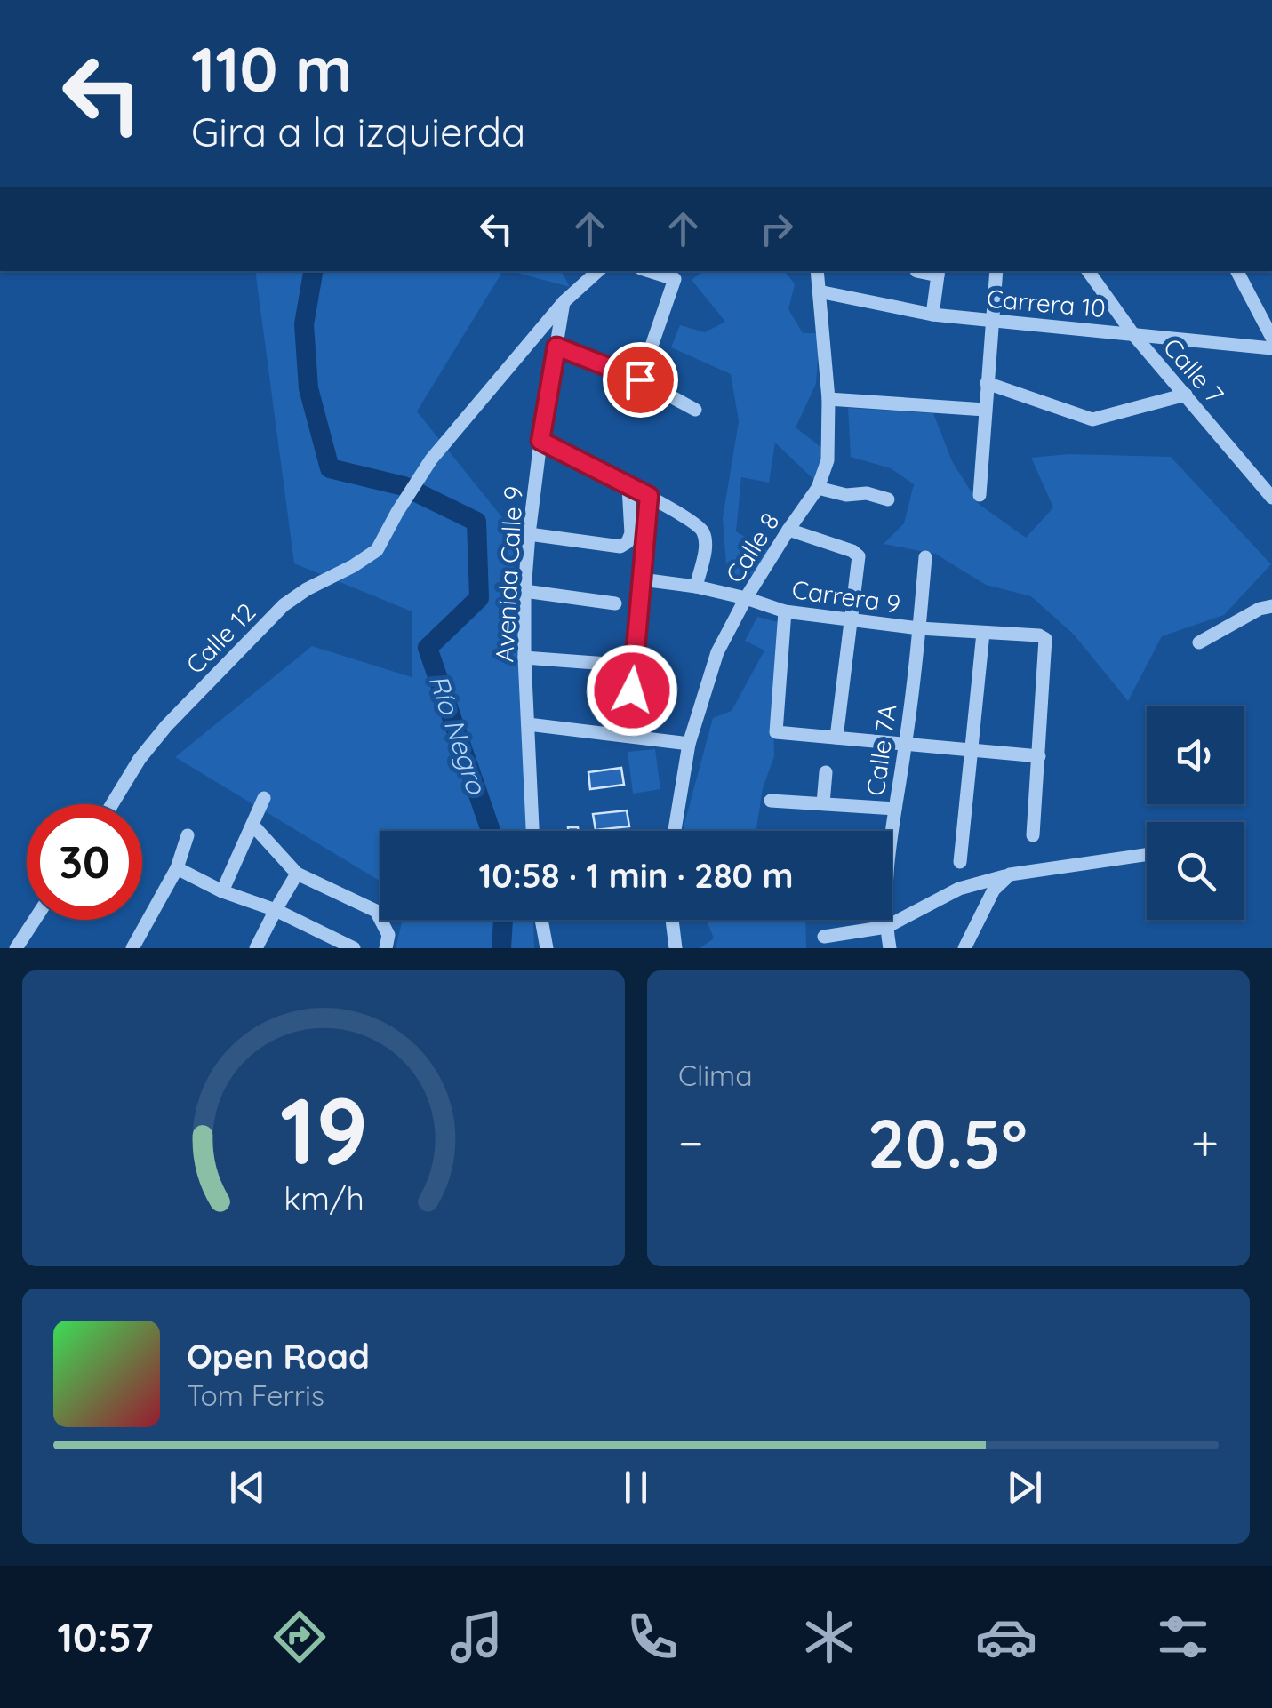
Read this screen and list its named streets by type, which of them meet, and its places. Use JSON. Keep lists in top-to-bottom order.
{
  "streets": {
    "street": [
      "Carrera 10",
      "Calle 7",
      "Calle 8",
      "Avenida Calle 9",
      "Carrera 9",
      "Calle 12",
      "Calle 7A"
    ]
  },
  "crossings": [
    ["Carrera 10", "Calle 7"],
    ["Carrera 10", "Calle 8"],
    ["Calle 8", "Carrera 9"],
    ["Avenida Calle 9", "Calle 12"],
    ["Carrera 9", "Calle 7A"]
  ],
  "water": ["Río Negro"],
  "page": {
    "turn": ["110 m", "Gira a la izquierda"],
    "limit": "30",
    "trip": "10:58 · 1 min · 280 m",
    "tile": "Clima",
    "heat": ["−", "20.5°", "+"],
    "song": ["Open Road", "Tom Ferris"],
    "tabs": "10:57",
    "gauge": ["19", "km/h"]
  }
}
